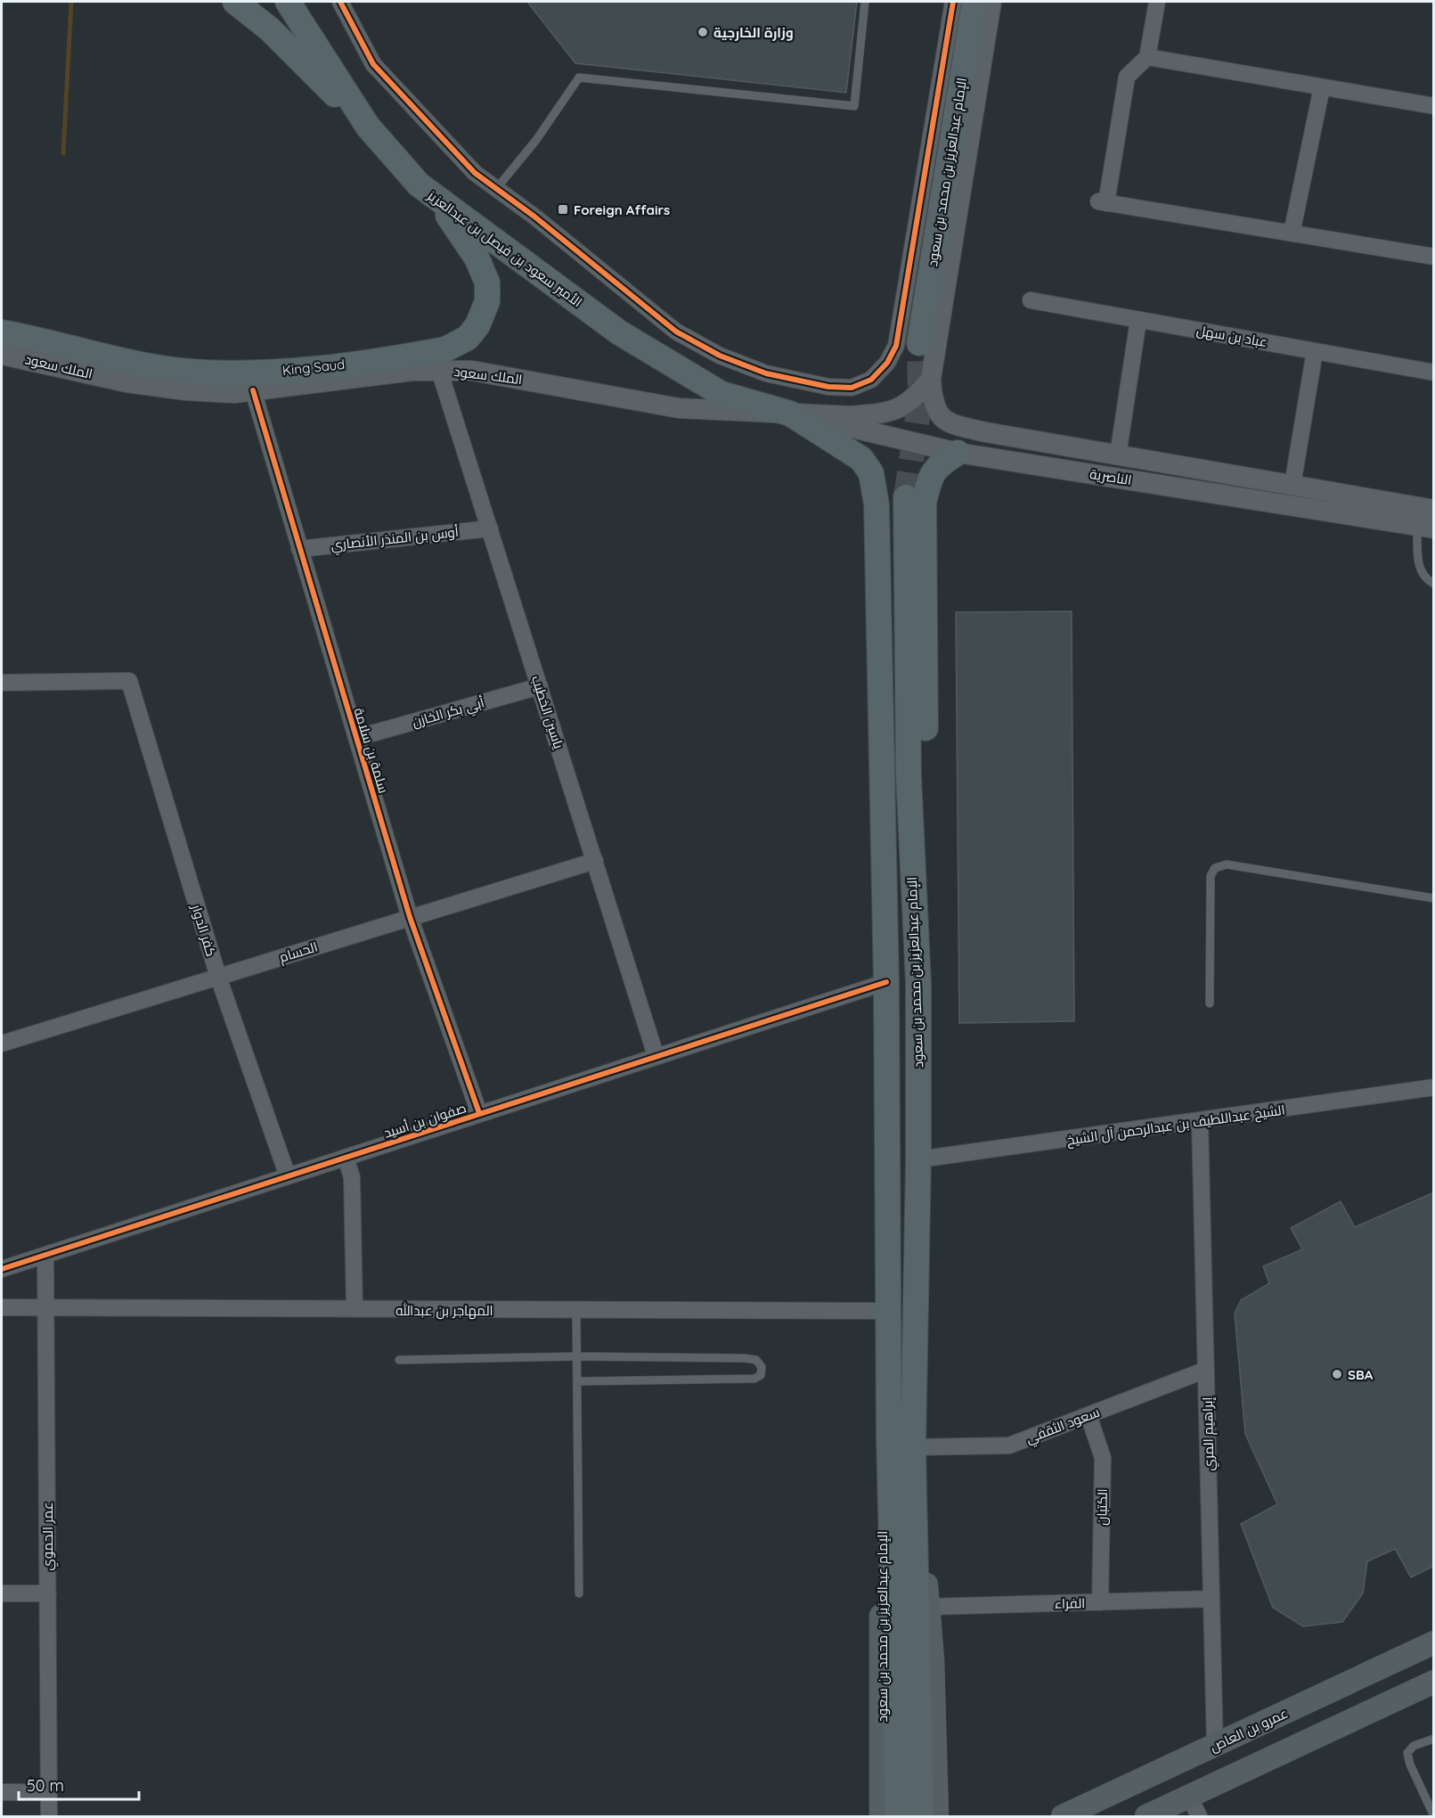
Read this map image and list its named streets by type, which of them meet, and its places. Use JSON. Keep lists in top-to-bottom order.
{
  "streets": {
    "main road": [
      "الإمام عبدالعزيز بن محمد بن سعود",
      "الأمير سعود بن فيصل بن عبدالعزيز",
      "King Saud",
      "عمرو بن العاص"
    ],
    "street": [
      "عباد بن سهل",
      "الملك سعود",
      "الناصرية",
      "أوس بن المنذر الأنصاري",
      "أبي بكر الخازن",
      "ياسين الخطيب",
      "سلمة بن سلامة",
      "كفر الدوار",
      "الحسام",
      "صفوان بن أسيد",
      "الشيخ عبداللطيف بن عبدالرحمن آل الشيخ",
      "المهاجر بن عبدالله",
      "سعود الثقفي",
      "إبراهيم المري",
      "الكتبان",
      "عمر الحموي",
      "الفراء"
    ]
  },
  "crossings": [
    ["الإمام عبدالعزيز بن محمد بن سعود", "الأمير سعود بن فيصل بن عبدالعزيز"],
    ["الإمام عبدالعزيز بن محمد بن سعود", "صفوان بن أسيد"],
    ["الإمام عبدالعزيز بن محمد بن سعود", "الشيخ عبداللطيف بن عبدالرحمن آل الشيخ"],
    ["الإمام عبدالعزيز بن محمد بن سعود", "المهاجر بن عبدالله"],
    ["الإمام عبدالعزيز بن محمد بن سعود", "سعود الثقفي"],
    ["الإمام عبدالعزيز بن محمد بن سعود", "الفراء"],
    ["الأمير سعود بن فيصل بن عبدالعزيز", "الملك سعود"],
    ["الأمير سعود بن فيصل بن عبدالعزيز", "King Saud"],
    ["الأمير سعود بن فيصل بن عبدالعزيز", "الناصرية"],
    ["الملك سعود", "King Saud"],
    ["الملك سعود", "الناصرية"],
    ["الملك سعود", "ياسين الخطيب"],
    ["الملك سعود", "سلمة بن سلامة"],
    ["أوس بن المنذر الأنصاري", "ياسين الخطيب"],
    ["أوس بن المنذر الأنصاري", "سلمة بن سلامة"],
    ["أبي بكر الخازن", "ياسين الخطيب"],
    ["أبي بكر الخازن", "سلمة بن سلامة"],
    ["ياسين الخطيب", "الحسام"],
    ["ياسين الخطيب", "صفوان بن أسيد"],
    ["سلمة بن سلامة", "الحسام"],
    ["سلمة بن سلامة", "صفوان بن أسيد"],
    ["كفر الدوار", "الحسام"],
    ["كفر الدوار", "صفوان بن أسيد"],
    ["صفوان بن أسيد", "عمر الحموي"],
    ["الشيخ عبداللطيف بن عبدالرحمن آل الشيخ", "إبراهيم المري"],
    ["المهاجر بن عبدالله", "عمر الحموي"],
    ["سعود الثقفي", "إبراهيم المري"],
    ["سعود الثقفي", "الكتبان"],
    ["إبراهيم المري", "الفراء"],
    ["إبراهيم المري", "عمرو بن العاص"],
    ["الكتبان", "الفراء"]
  ],
  "places": {
    "other": ["وزارة الخارجية", "SBA"],
    "transit": ["Foreign Affairs"]
  },
  "scale_bar": "50 m"
}
